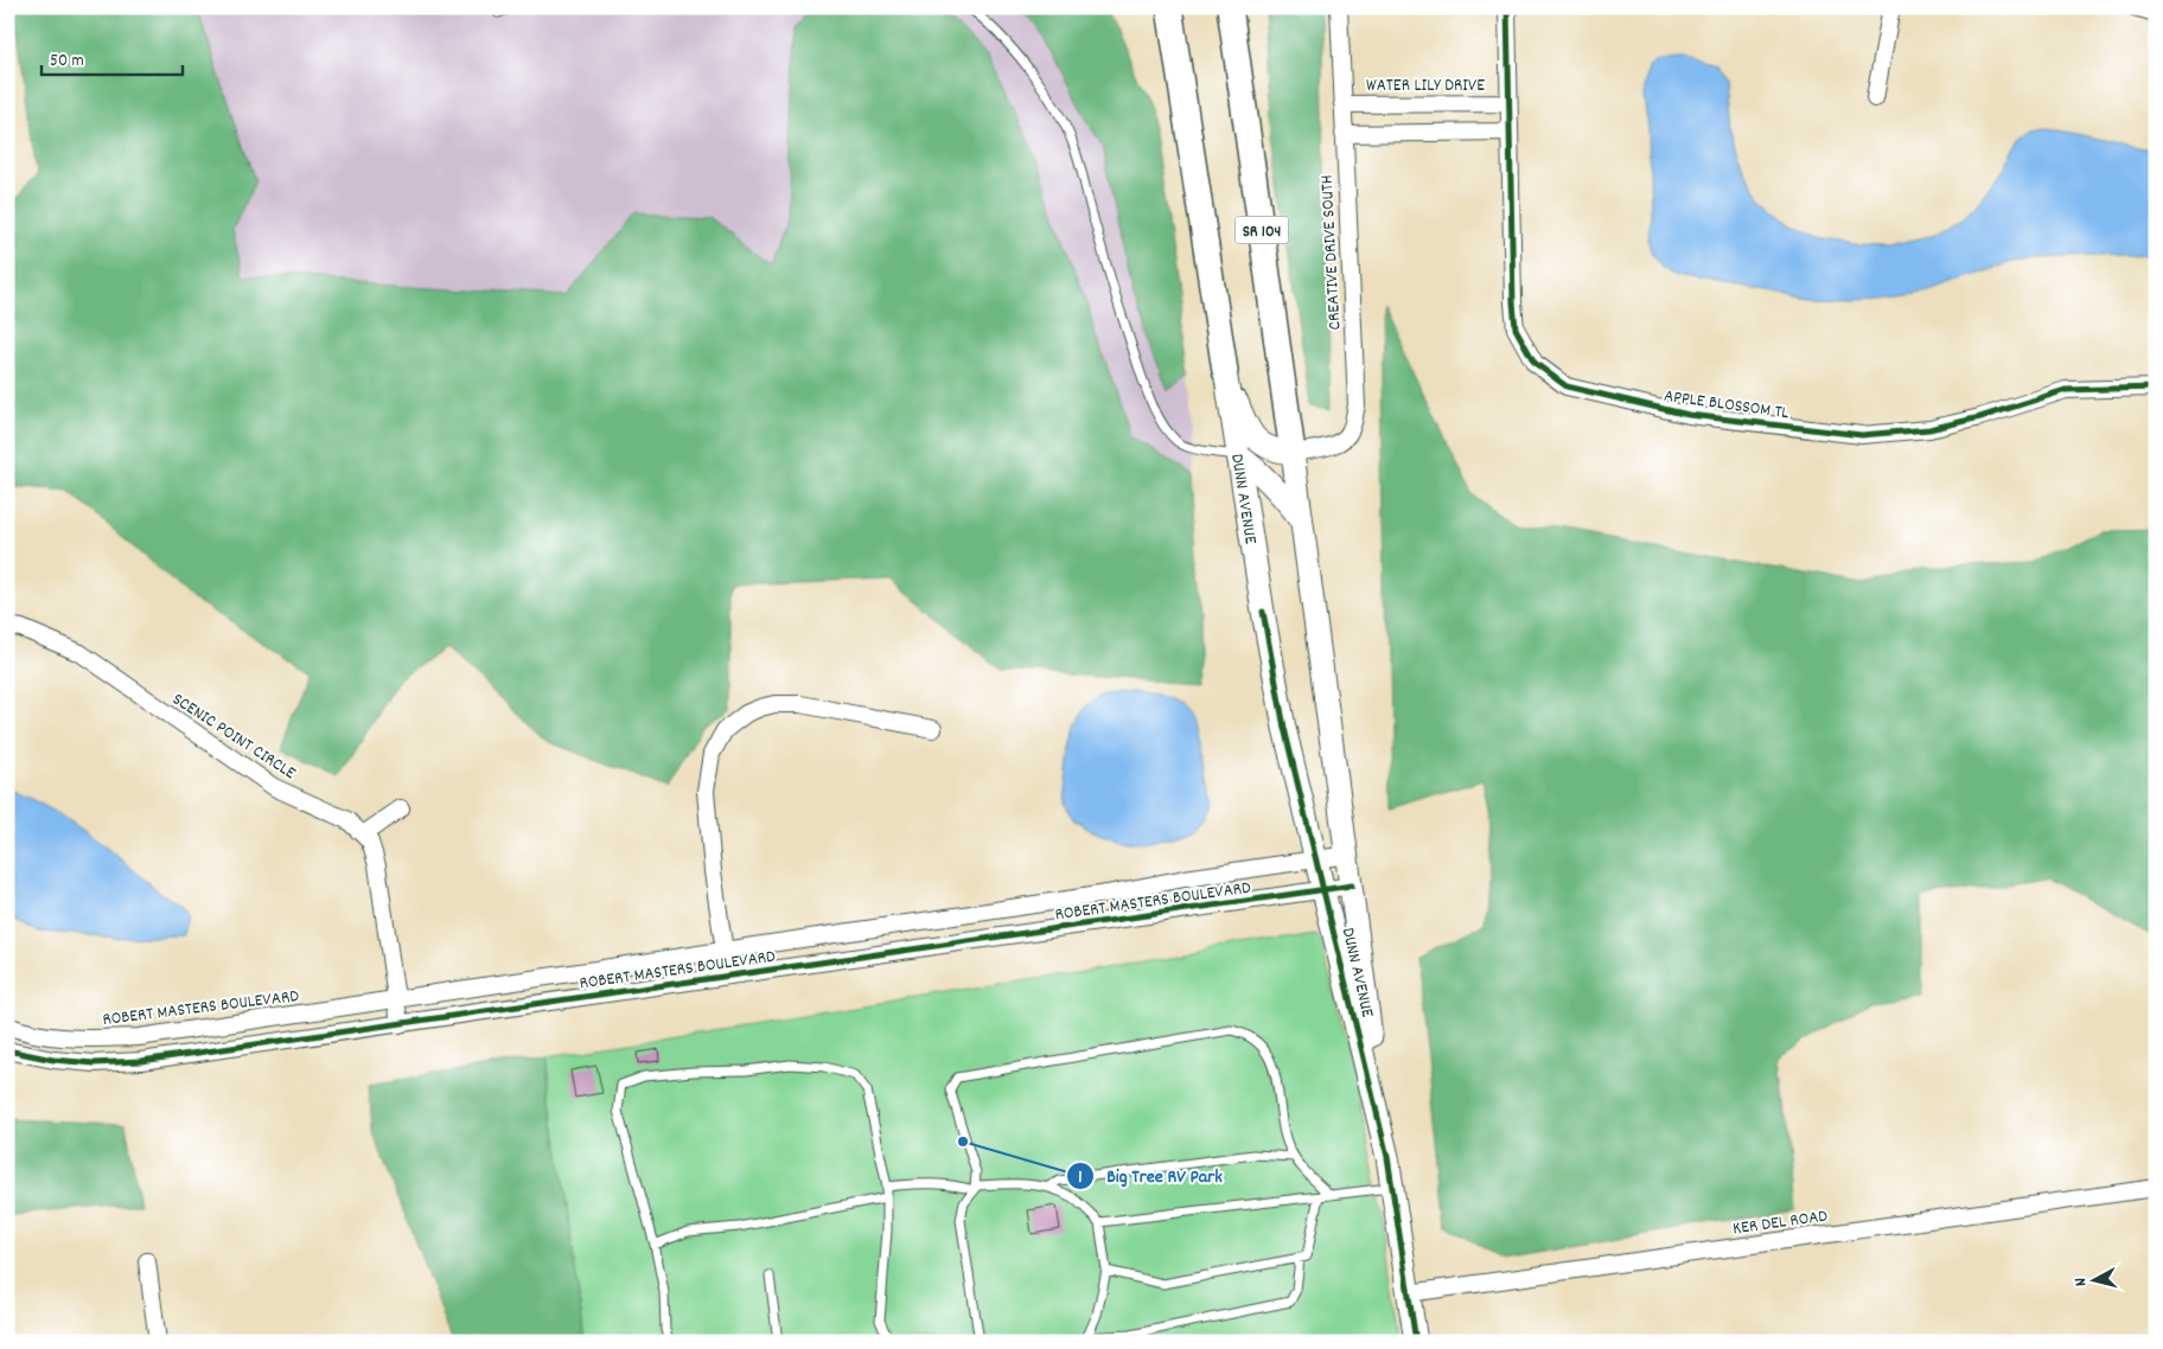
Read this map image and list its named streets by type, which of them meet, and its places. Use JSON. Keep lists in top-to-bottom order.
{
  "streets": {
    "main road": ["SR 104", "DUNN AVENUE"],
    "street": [
      "WATER LILY DRIVE",
      "CREATIVE DRIVE SOUTH",
      "APPLE BLOSSOM TL",
      "SCENIC POINT CIRCLE",
      "ROBERT MASTERS BOULEVARD",
      "KER DEL ROAD"
    ]
  },
  "crossings": [
    ["WATER LILY DRIVE", "CREATIVE DRIVE SOUTH"],
    ["WATER LILY DRIVE", "APPLE BLOSSOM TL"],
    ["CREATIVE DRIVE SOUTH", "DUNN AVENUE"],
    ["DUNN AVENUE", "ROBERT MASTERS BOULEVARD"],
    ["DUNN AVENUE", "KER DEL ROAD"],
    ["SCENIC POINT CIRCLE", "ROBERT MASTERS BOULEVARD"]
  ],
  "places": ["Big Tree RV Park"],
  "scale_bar": "50 m",
  "north": "left"
}
